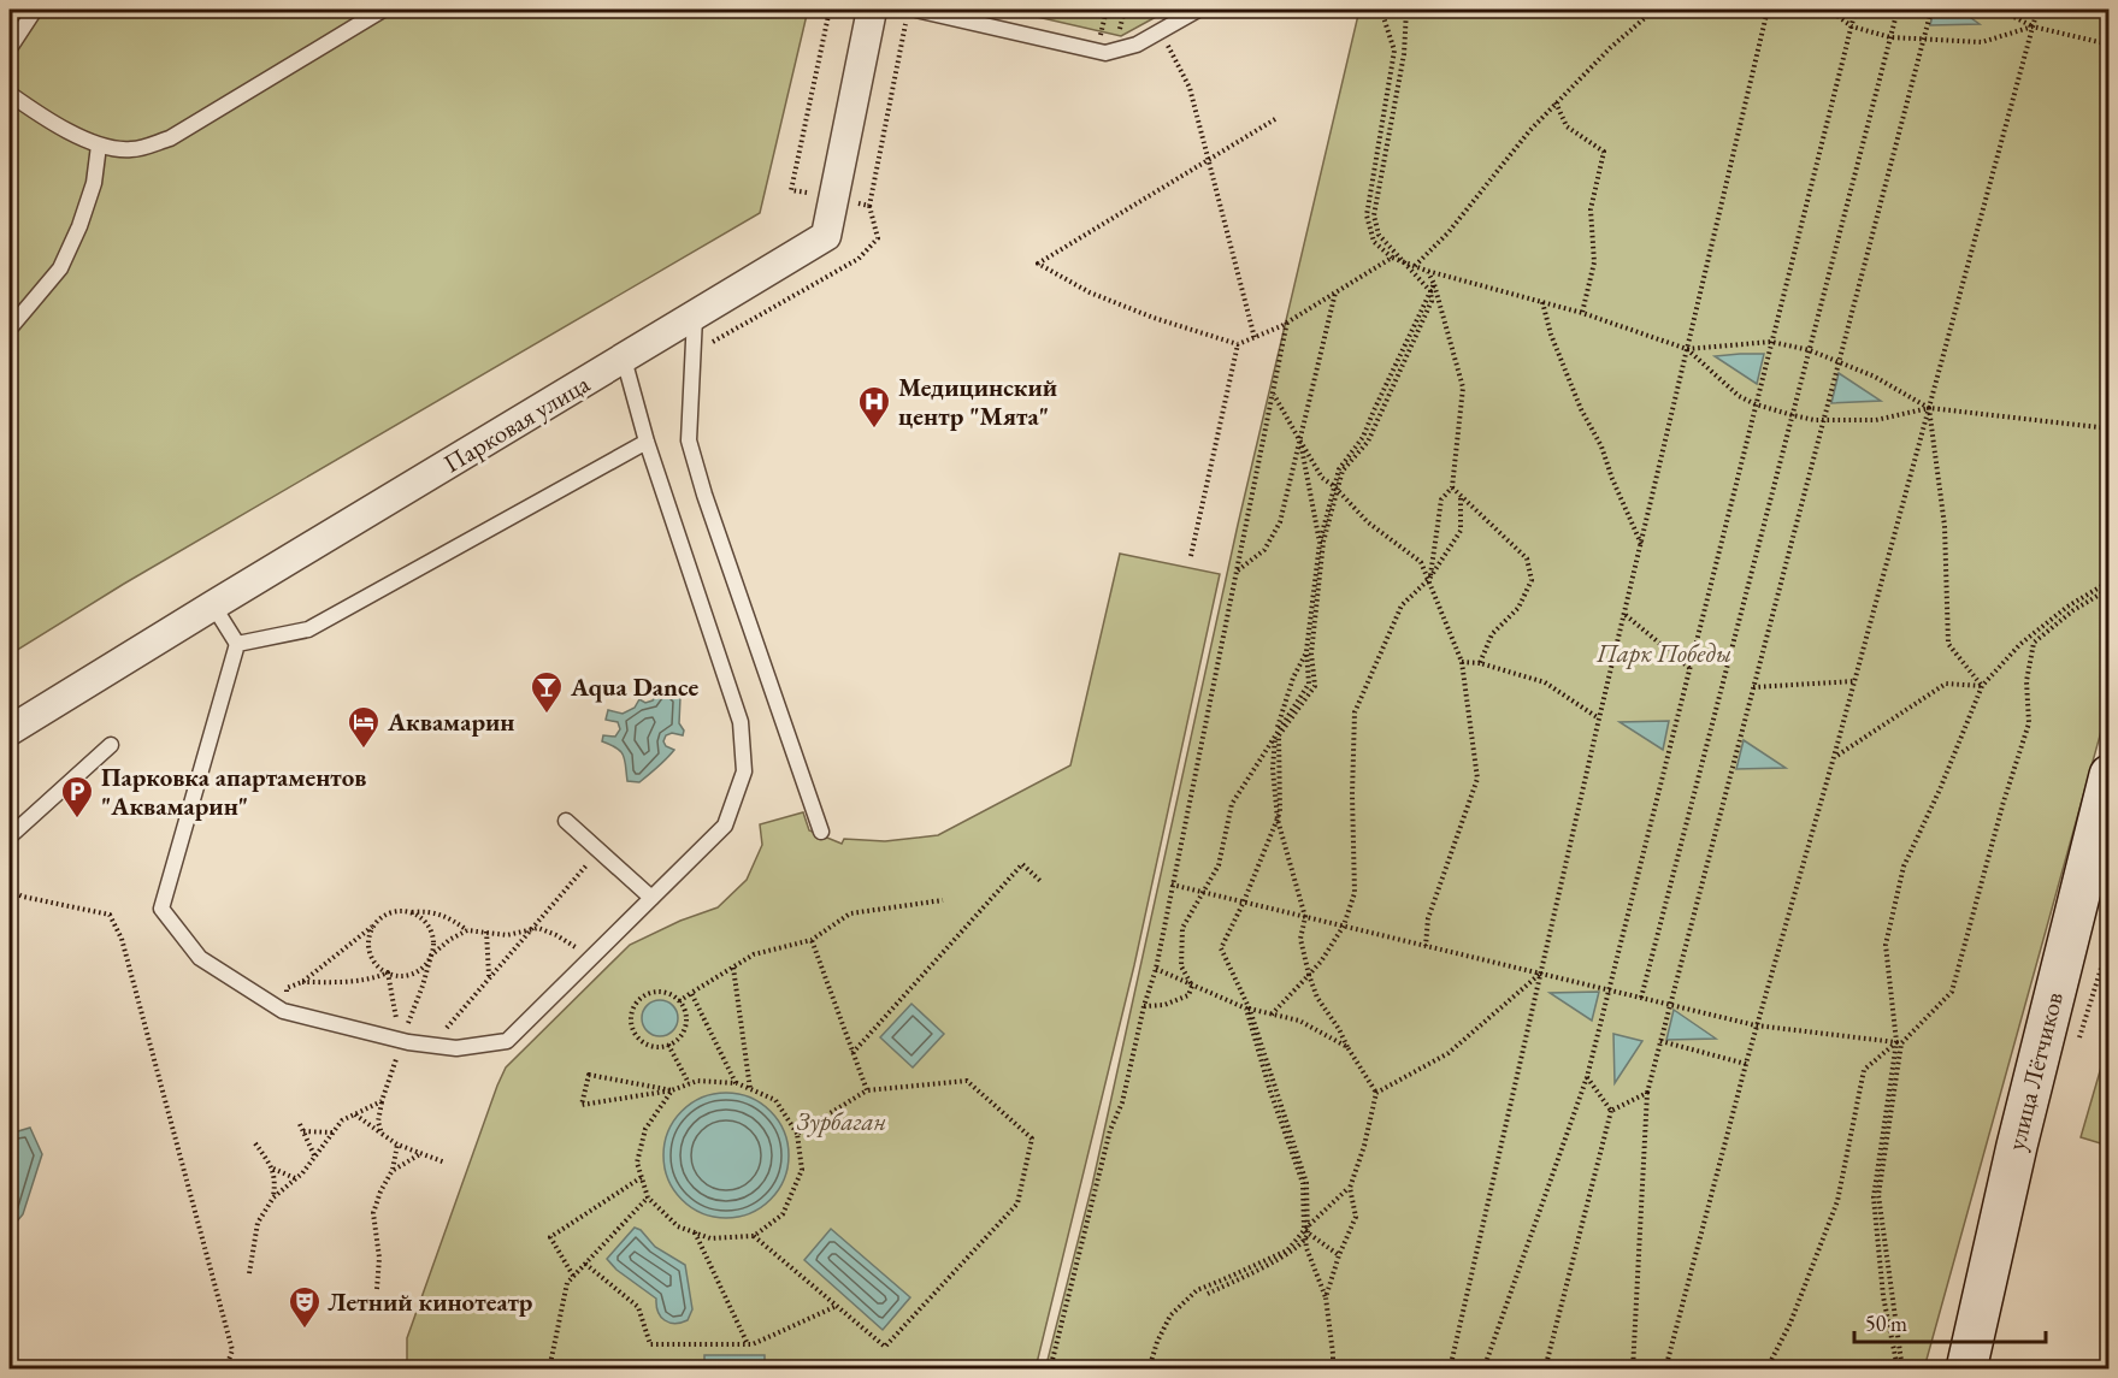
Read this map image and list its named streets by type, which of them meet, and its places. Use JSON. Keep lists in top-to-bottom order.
{
  "streets": {
    "main road": ["улица Лётчиков"],
    "street": ["Парковая улица"]
  },
  "parks": ["Парк Победы", "Зурбаган"],
  "places": {
    "hospital": ["Медицинский центр \"Мята\""],
    "bar": ["Aqua Dance"],
    "hotel": ["Аквамарин"],
    "parking": ["Парковка апартаментов \"Аквамарин\""],
    "theatre": ["Летний кинотеатр"]
  },
  "scale_bar": "50 m"
}
